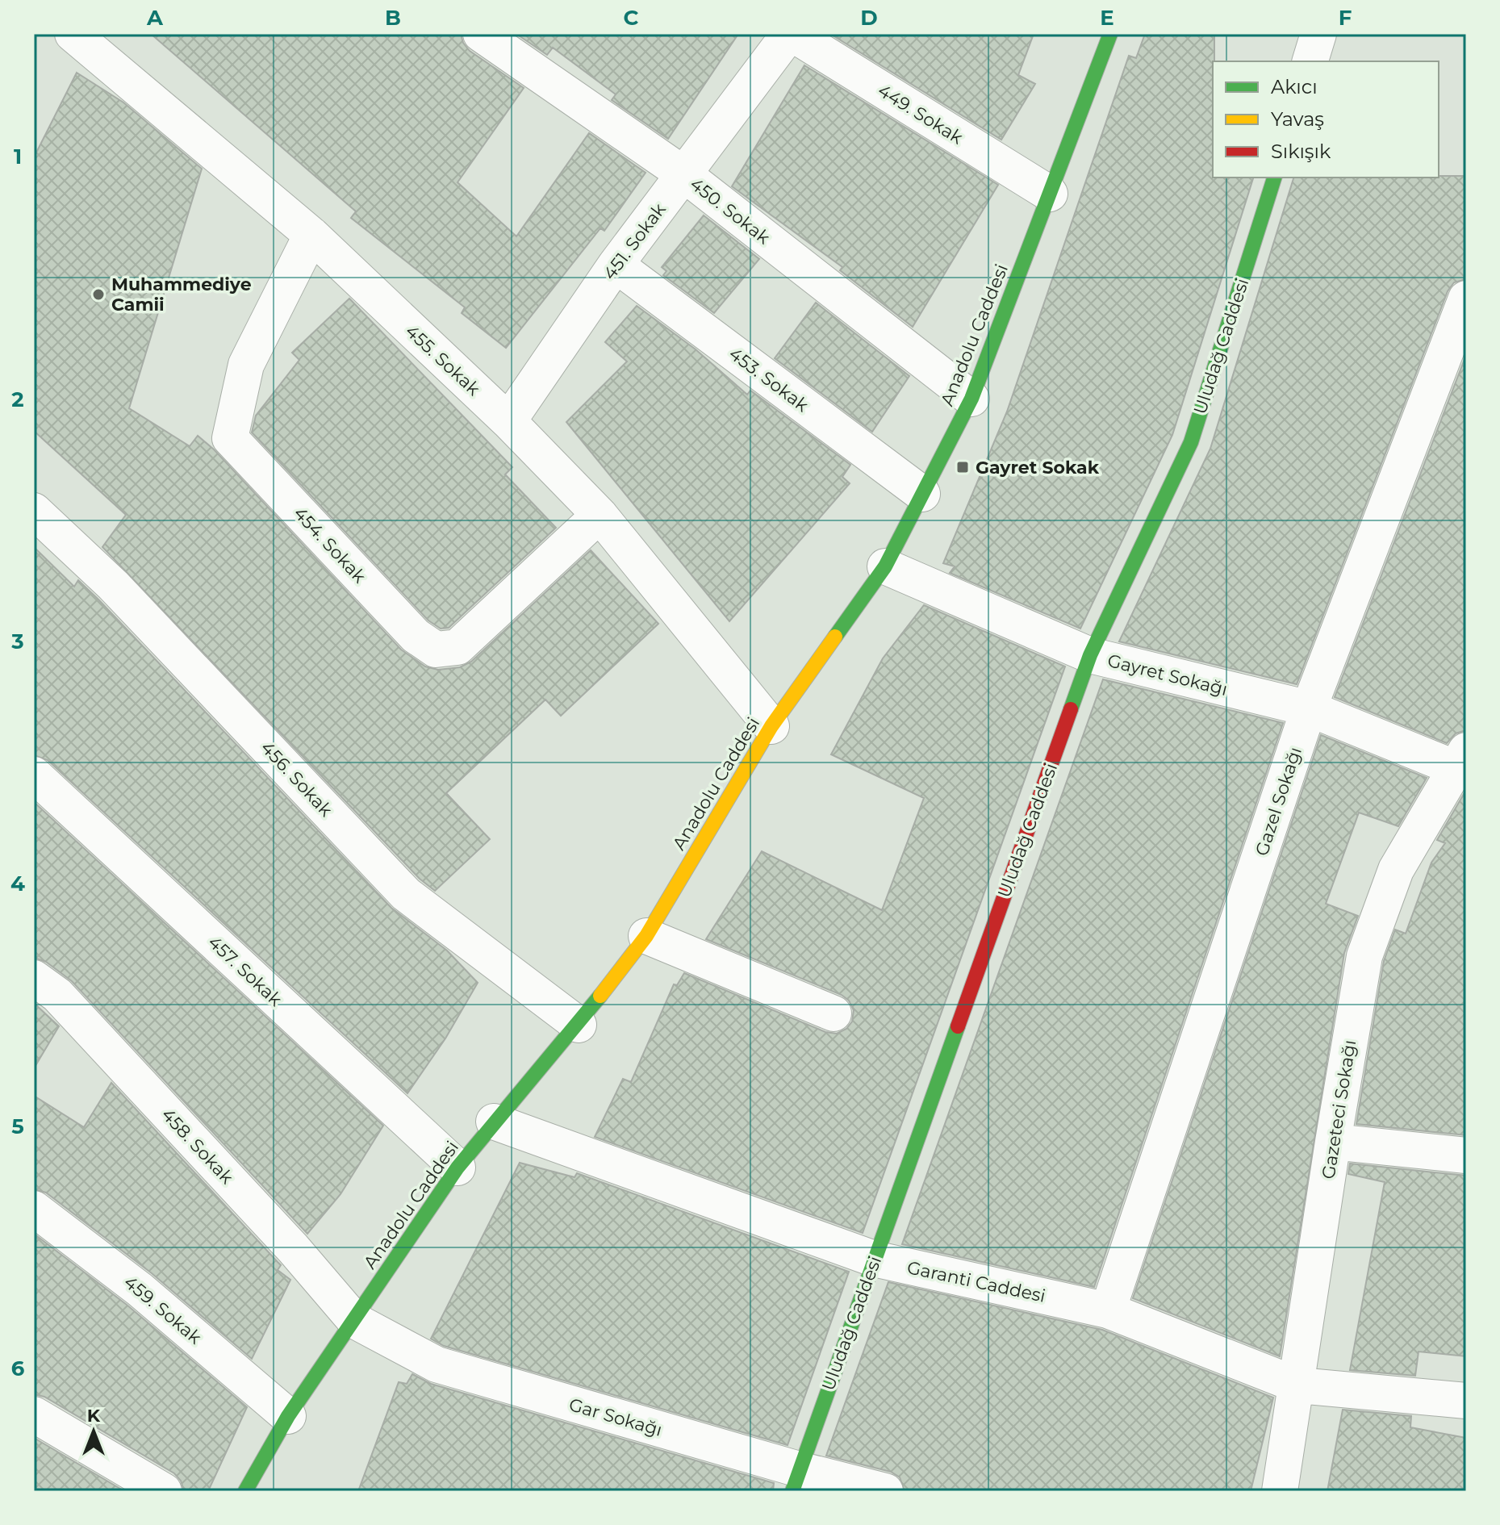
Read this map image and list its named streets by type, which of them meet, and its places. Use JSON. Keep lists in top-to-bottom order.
{
  "streets": {
    "main road": ["Anadolu Caddesi", "Uludağ Caddesi"],
    "street": [
      "449. Sokak",
      "450. Sokak",
      "451. Sokak",
      "455. Sokak",
      "453. Sokak",
      "454. Sokak",
      "Gayret Sokağı",
      "456. Sokak",
      "Gazel Sokağı",
      "457. Sokak",
      "Gazeteci Sokağı",
      "458. Sokak",
      "Garanti Caddesi",
      "459. Sokak",
      "Gar Sokağı"
    ]
  },
  "crossings": [
    ["449. Sokak", "451. Sokak"],
    ["449. Sokak", "Anadolu Caddesi"],
    ["450. Sokak", "451. Sokak"],
    ["450. Sokak", "Anadolu Caddesi"],
    ["451. Sokak", "455. Sokak"],
    ["451. Sokak", "453. Sokak"],
    ["Anadolu Caddesi", "455. Sokak"],
    ["Anadolu Caddesi", "453. Sokak"],
    ["Anadolu Caddesi", "Gayret Sokağı"],
    ["Anadolu Caddesi", "456. Sokak"],
    ["Anadolu Caddesi", "457. Sokak"],
    ["Anadolu Caddesi", "458. Sokak"],
    ["Anadolu Caddesi", "Garanti Caddesi"],
    ["Anadolu Caddesi", "459. Sokak"],
    ["Anadolu Caddesi", "Gar Sokağı"],
    ["Uludağ Caddesi", "Gayret Sokağı"],
    ["Uludağ Caddesi", "Garanti Caddesi"],
    ["Uludağ Caddesi", "Gar Sokağı"],
    ["455. Sokak", "454. Sokak"],
    ["Gayret Sokağı", "Gazel Sokağı"],
    ["Gayret Sokağı", "Gazeteci Sokağı"],
    ["Gazel Sokağı", "Garanti Caddesi"],
    ["Gazeteci Sokağı", "Garanti Caddesi"],
    ["458. Sokak", "Gar Sokağı"]
  ],
  "places": {
    "other": ["Muhammediye Camii"],
    "transit": ["Gayret Sokak"]
  },
  "legend": ["Akıcı", "Yavaş", "Sıkışık"],
  "north": "top",
  "grid": {
    "columns": [
      "A",
      "B",
      "C",
      "D",
      "E",
      "F"
    ],
    "rows": [
      "1",
      "2",
      "3",
      "4",
      "5",
      "6"
    ]
  }
}
